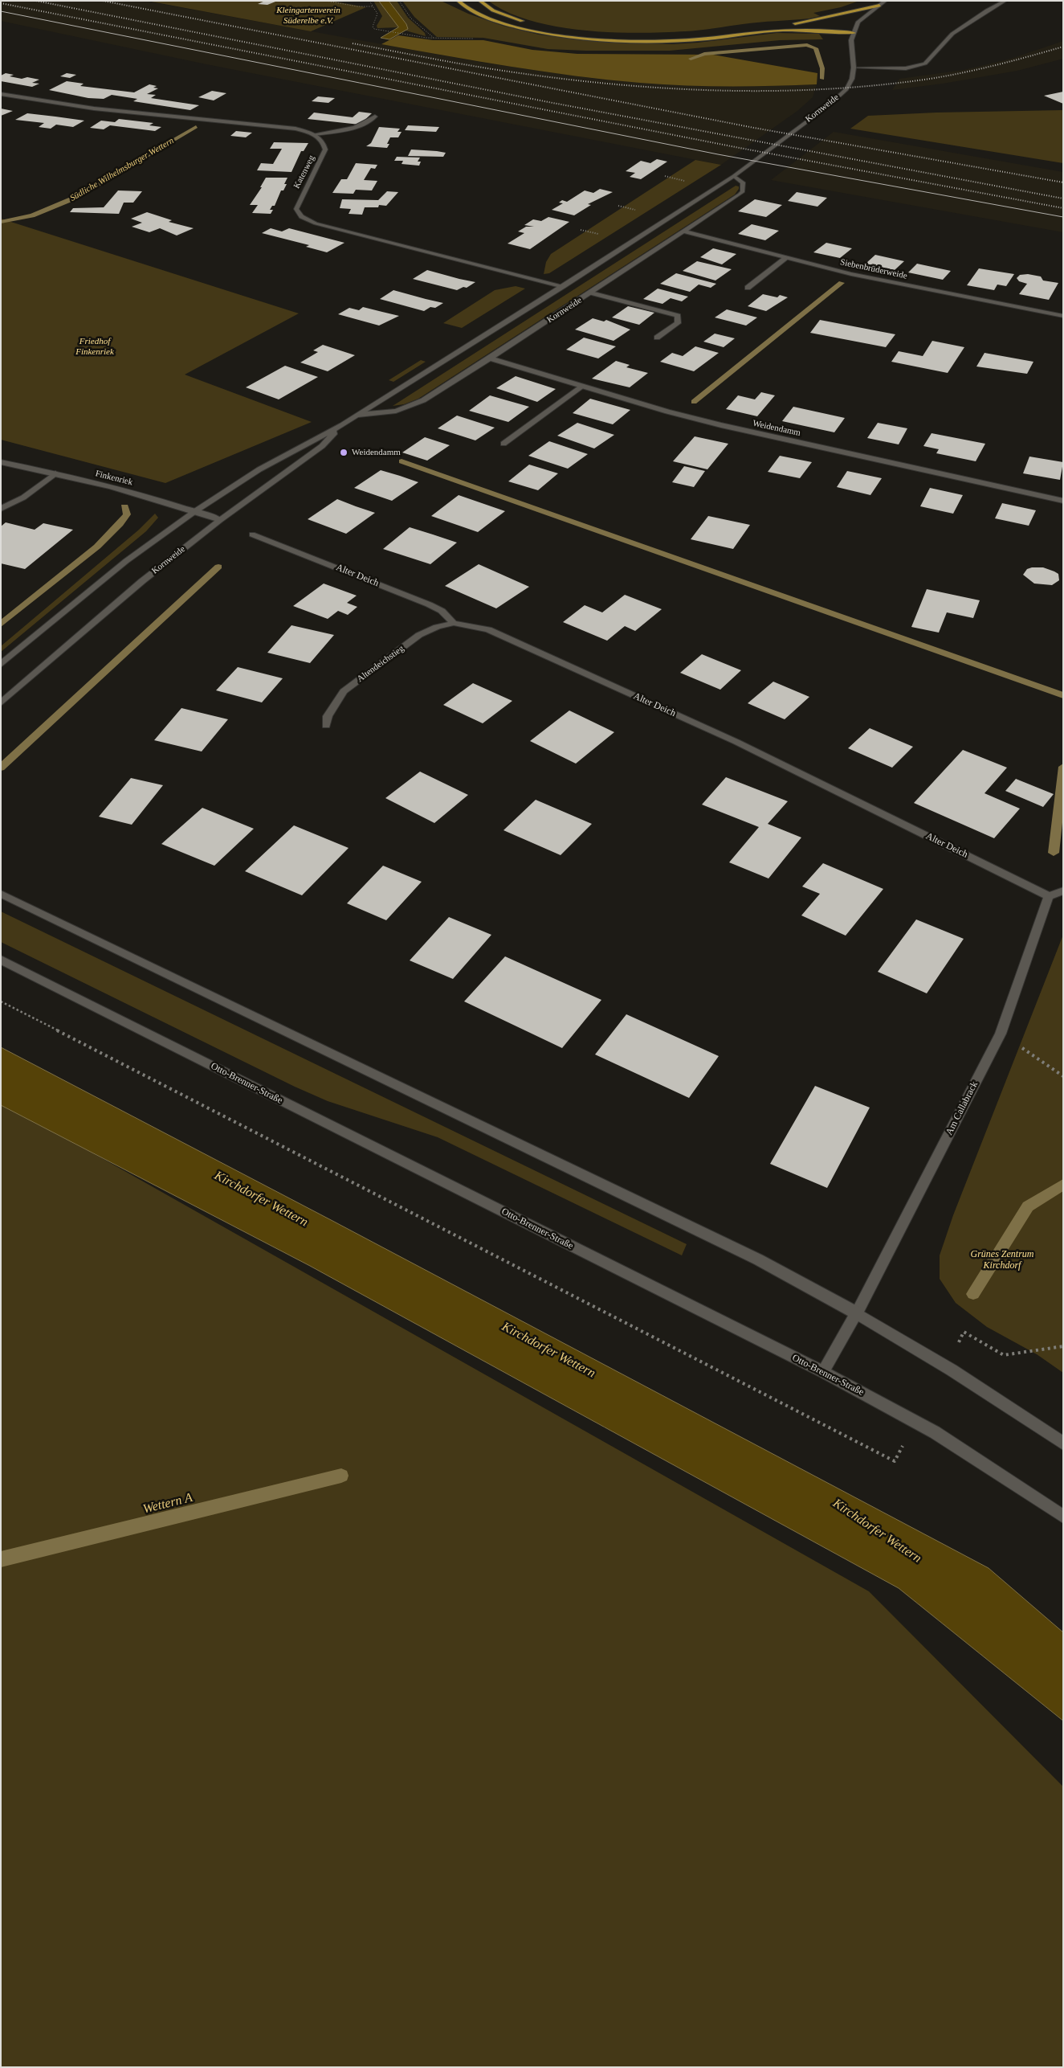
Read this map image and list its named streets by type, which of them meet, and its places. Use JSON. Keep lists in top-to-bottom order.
{
  "streets": {
    "main road": ["Kornweide"],
    "street": [
      "Katenweg",
      "Siebenbrüderweide",
      "Weidendamm",
      "Finkenriek",
      "Alter Deich",
      "Altendeichstieg",
      "Otto-Brenner-Straße",
      "Am Callabrack"
    ]
  },
  "crossings": [
    ["Kornweide", "Katenweg"],
    ["Kornweide", "Siebenbrüderweide"],
    ["Kornweide", "Weidendamm"],
    ["Kornweide", "Finkenriek"],
    ["Alter Deich", "Altendeichstieg"],
    ["Alter Deich", "Am Callabrack"],
    ["Otto-Brenner-Straße", "Am Callabrack"]
  ],
  "water": ["Südliche Wilhelmsburger Wettern", "Kirchdorfer Wettern", "Wettern A"],
  "parks": ["Kleingartenverein Süderelbe e.V.", "Friedhof Finkenriek", "Grünes Zentrum Kirchdorf"],
  "places": ["Weidendamm"]
}
